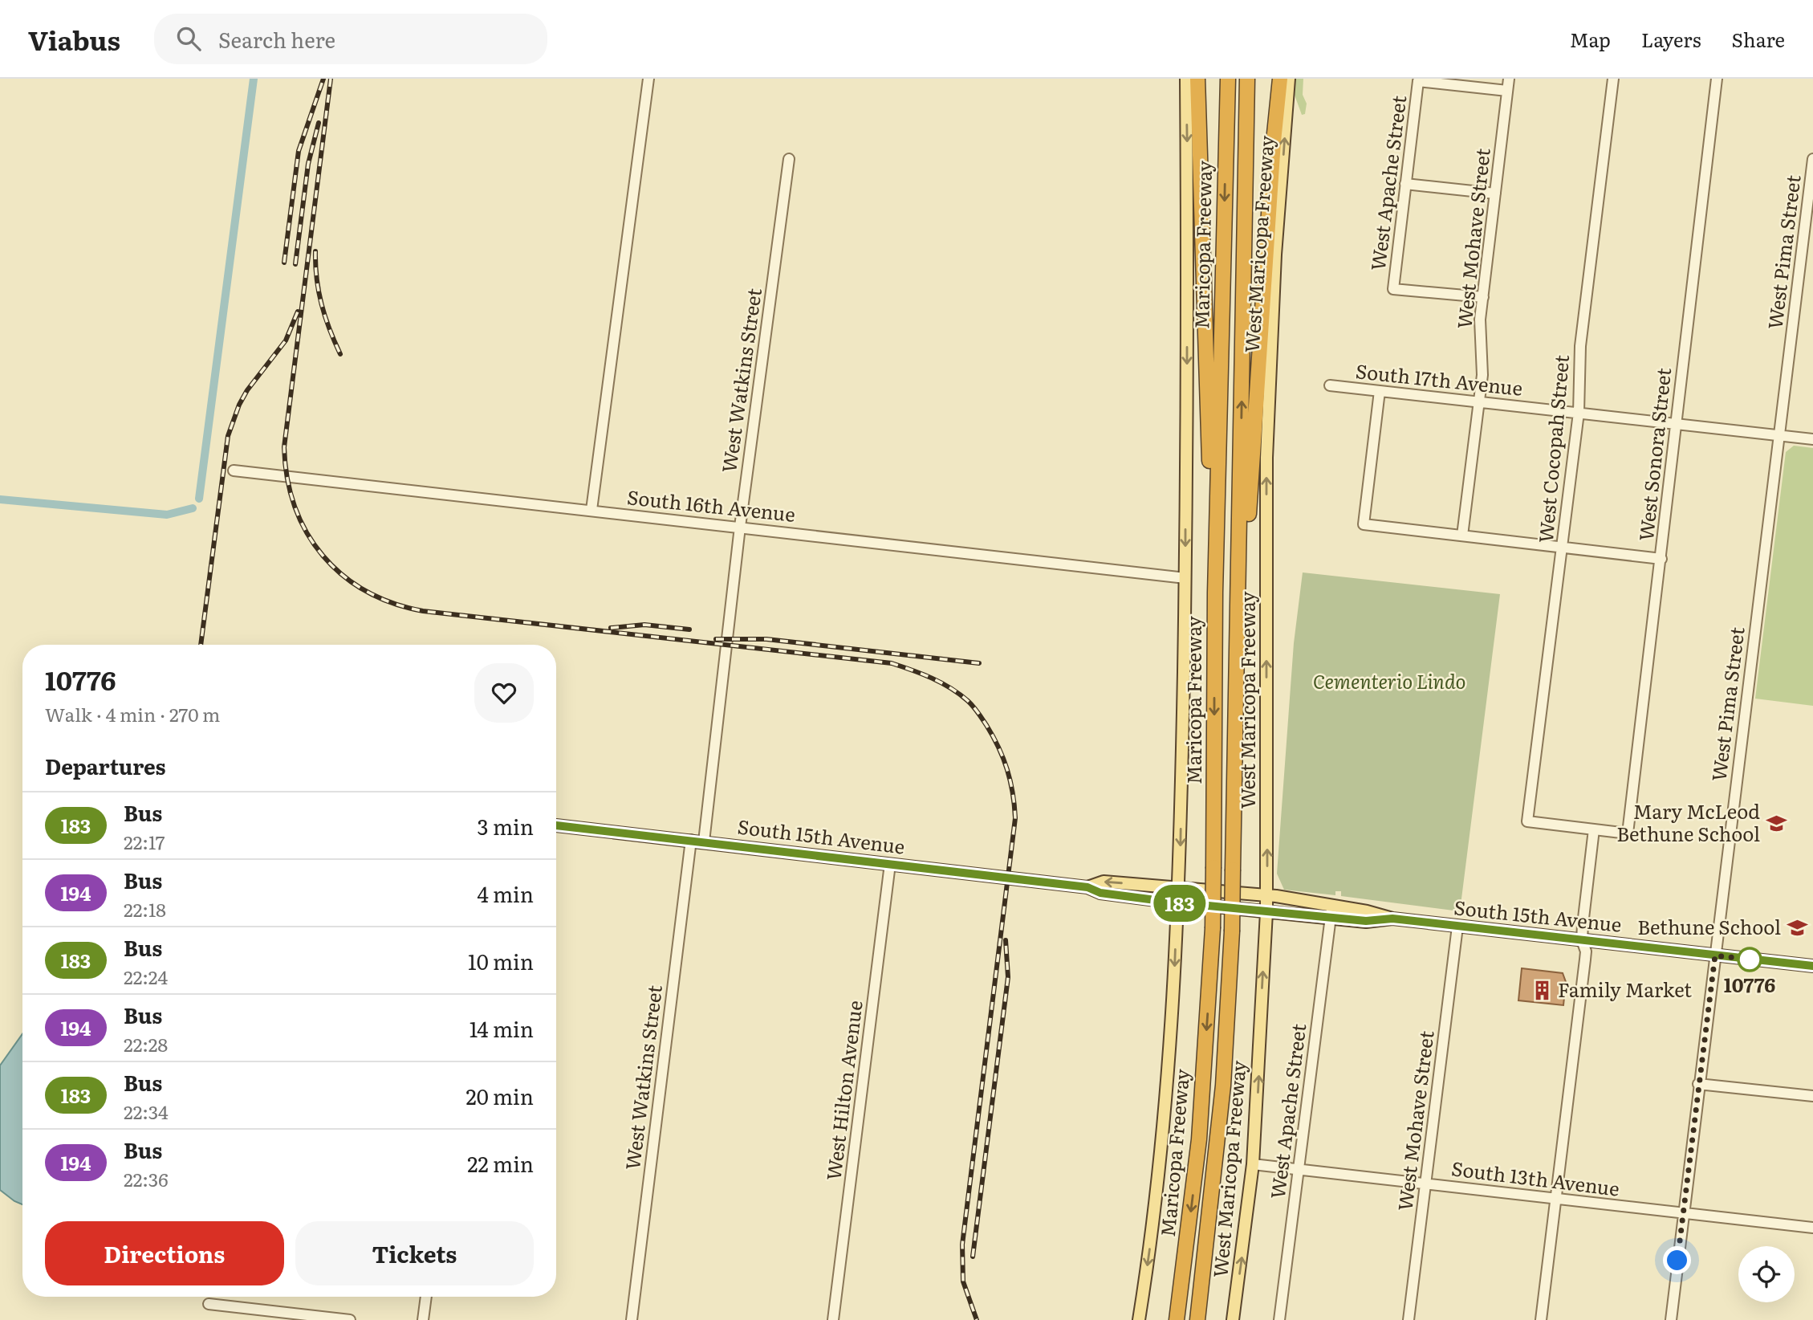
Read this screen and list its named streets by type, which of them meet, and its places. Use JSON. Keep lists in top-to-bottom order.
{
  "streets": {
    "highway": ["Maricopa Freeway"],
    "main road": ["West Maricopa Freeway", "South 15th Avenue"],
    "street": [
      "West Apache Street",
      "West Mohave Street",
      "West Pima Street",
      "West Watkins Street",
      "South 17th Avenue",
      "West Cocopah Street",
      "West Sonora Street",
      "South 16th Avenue",
      "West Hilton Avenue",
      "South 13th Avenue"
    ]
  },
  "crossings": [
    ["West Apache Street", "West Mohave Street"],
    ["West Apache Street", "South 15th Avenue"],
    ["West Apache Street", "South 13th Avenue"],
    ["West Mohave Street", "South 17th Avenue"],
    ["West Mohave Street", "South 15th Avenue"],
    ["West Mohave Street", "South 13th Avenue"],
    ["West Maricopa Freeway", "South 15th Avenue"],
    ["West Maricopa Freeway", "South 13th Avenue"],
    ["West Pima Street", "South 17th Avenue"],
    ["West Pima Street", "South 15th Avenue"],
    ["West Pima Street", "South 13th Avenue"],
    ["West Watkins Street", "South 16th Avenue"],
    ["West Watkins Street", "South 15th Avenue"],
    ["South 17th Avenue", "West Cocopah Street"],
    ["South 17th Avenue", "West Sonora Street"],
    ["West Cocopah Street", "West Sonora Street"],
    ["South 15th Avenue", "West Hilton Avenue"]
  ],
  "parks": ["Cementerio Lindo"],
  "places": {
    "school or university": ["Mary McLeod Bethune School", "Bethune School"],
    "other": ["10776"],
    "building": ["Family Market"]
  },
  "lines": ["bus line 183"],
  "page": {
    "header": "Viabus",
    "search": "Search here",
    "nav": ["Map", "Layers", "Share"],
    "on_map": "183",
    "heading": [
      ["10776", "Walk · 4 min · 270 m"],
      "Departures"
    ],
    "list": [
      {
        "mark": "183",
        "name": "Bus",
        "note": "22:17",
        "value": "3 min"
      },
      {
        "mark": "194",
        "name": "Bus",
        "note": "22:18",
        "value": "4 min"
      },
      {
        "mark": "183",
        "name": "Bus",
        "note": "22:24",
        "value": "10 min"
      },
      {
        "mark": "194",
        "name": "Bus",
        "note": "22:28",
        "value": "14 min"
      },
      {
        "mark": "183",
        "name": "Bus",
        "note": "22:34",
        "value": "20 min"
      },
      {
        "mark": "194",
        "name": "Bus",
        "note": "22:36",
        "value": "22 min"
      }
    ],
    "buttons": ["Directions", "Tickets"]
  }
}
